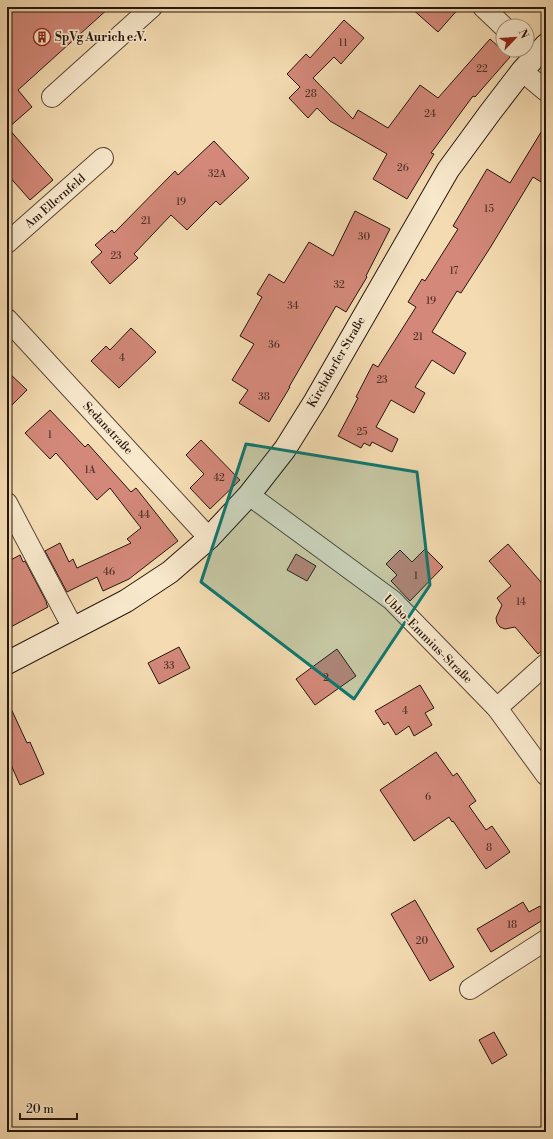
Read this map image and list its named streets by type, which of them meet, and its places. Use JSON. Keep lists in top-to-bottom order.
{
  "streets": {
    "street": [
      "Am Ellernfeld",
      "Kirchdorfer Straße",
      "Sedanstraße",
      "Ubbo-Emmius-Straße"
    ]
  },
  "crossings": [
    ["Kirchdorfer Straße", "Sedanstraße"],
    ["Kirchdorfer Straße", "Ubbo-Emmius-Straße"]
  ],
  "places": {
    "building": ["SpVg Aurich e.V."]
  },
  "house_numbers": [
    "11",
    "22",
    "28",
    "24",
    "26",
    "32A",
    "19",
    "15",
    "21",
    "30",
    "23",
    "17",
    "32",
    "19",
    "34",
    "21",
    "36",
    "4",
    "23",
    "38",
    "25",
    "1",
    "1A",
    "42",
    "44",
    "46",
    "1",
    "14",
    "33",
    "2",
    "4",
    "6",
    "8",
    "18",
    "20"
  ],
  "scale_bar": "20 m",
  "north": "top right"
}
